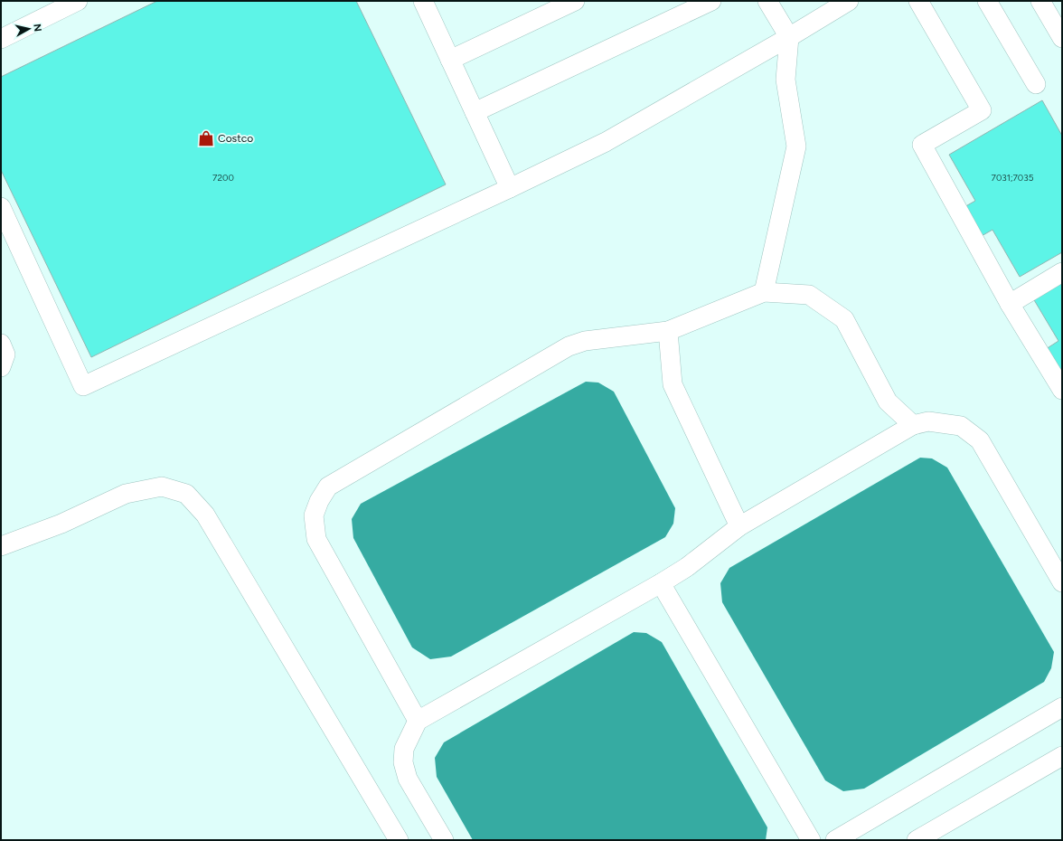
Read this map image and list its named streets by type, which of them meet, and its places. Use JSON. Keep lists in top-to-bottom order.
{
  "places": {
    "shop": ["Costco"]
  },
  "house_numbers": ["7200", "7031;7035"],
  "north": "right"
}
